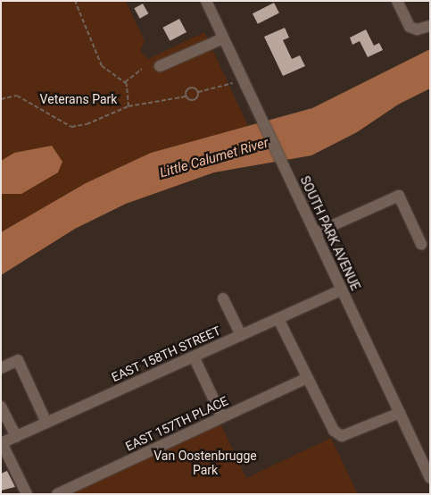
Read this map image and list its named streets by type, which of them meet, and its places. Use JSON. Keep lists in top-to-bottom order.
{
  "streets": {
    "street": ["SOUTH PARK AVENUE", "EAST 158TH STREET", "EAST 157TH PLACE"]
  },
  "crossings": [
    ["SOUTH PARK AVENUE", "EAST 158TH STREET"]
  ],
  "water": ["Little Calumet River"],
  "parks": ["Veterans Park", "Van Oostenbrugge Park"]
}
